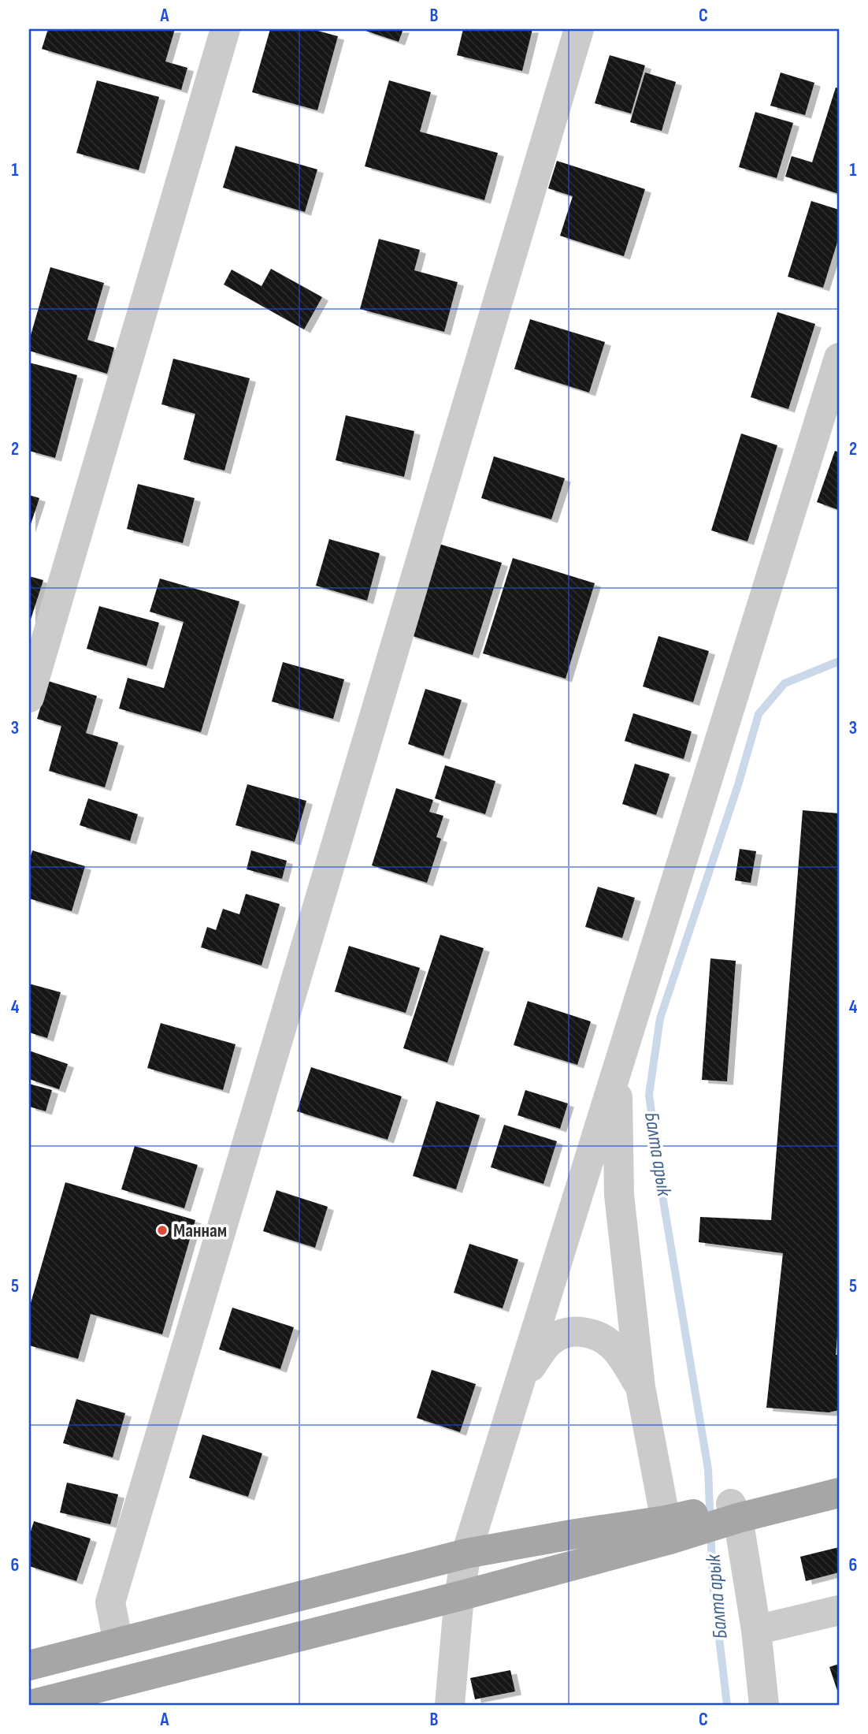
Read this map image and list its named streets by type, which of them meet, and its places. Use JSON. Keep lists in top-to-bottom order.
{
  "water": ["Балта арык"],
  "places": ["Маннам"],
  "grid": {
    "columns": ["A", "B", "C"],
    "rows": [
      "1",
      "2",
      "3",
      "4",
      "5",
      "6"
    ]
  }
}
